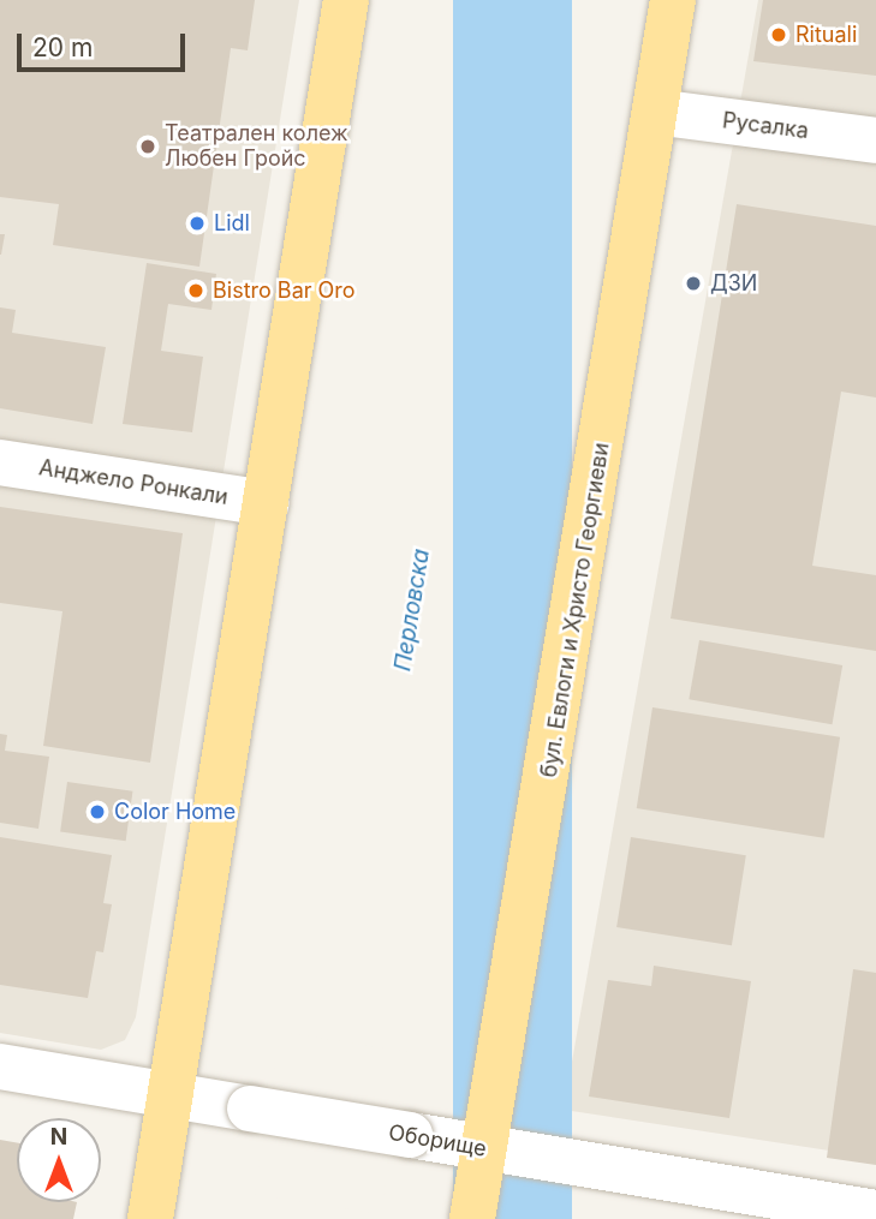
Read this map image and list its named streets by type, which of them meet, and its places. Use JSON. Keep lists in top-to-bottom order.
{
  "streets": {
    "main road": ["бул. Евлоги и Христо Георгиеви"],
    "street": ["Русалка", "Анджело Ронкали", "Оборище"]
  },
  "crossings": [
    ["Русалка", "бул. Евлоги и Христо Георгиеви"],
    ["бул. Евлоги и Христо Георгиеви", "Оборище"]
  ],
  "water": ["Перловска"],
  "places": [
    "Rituali",
    "Театрален колеж Любен Гройс",
    "Lidl",
    "ДЗИ",
    "Bistro Bar Oro",
    "Color Home"
  ],
  "scale_bar": "20 m",
  "north": "top"
}
